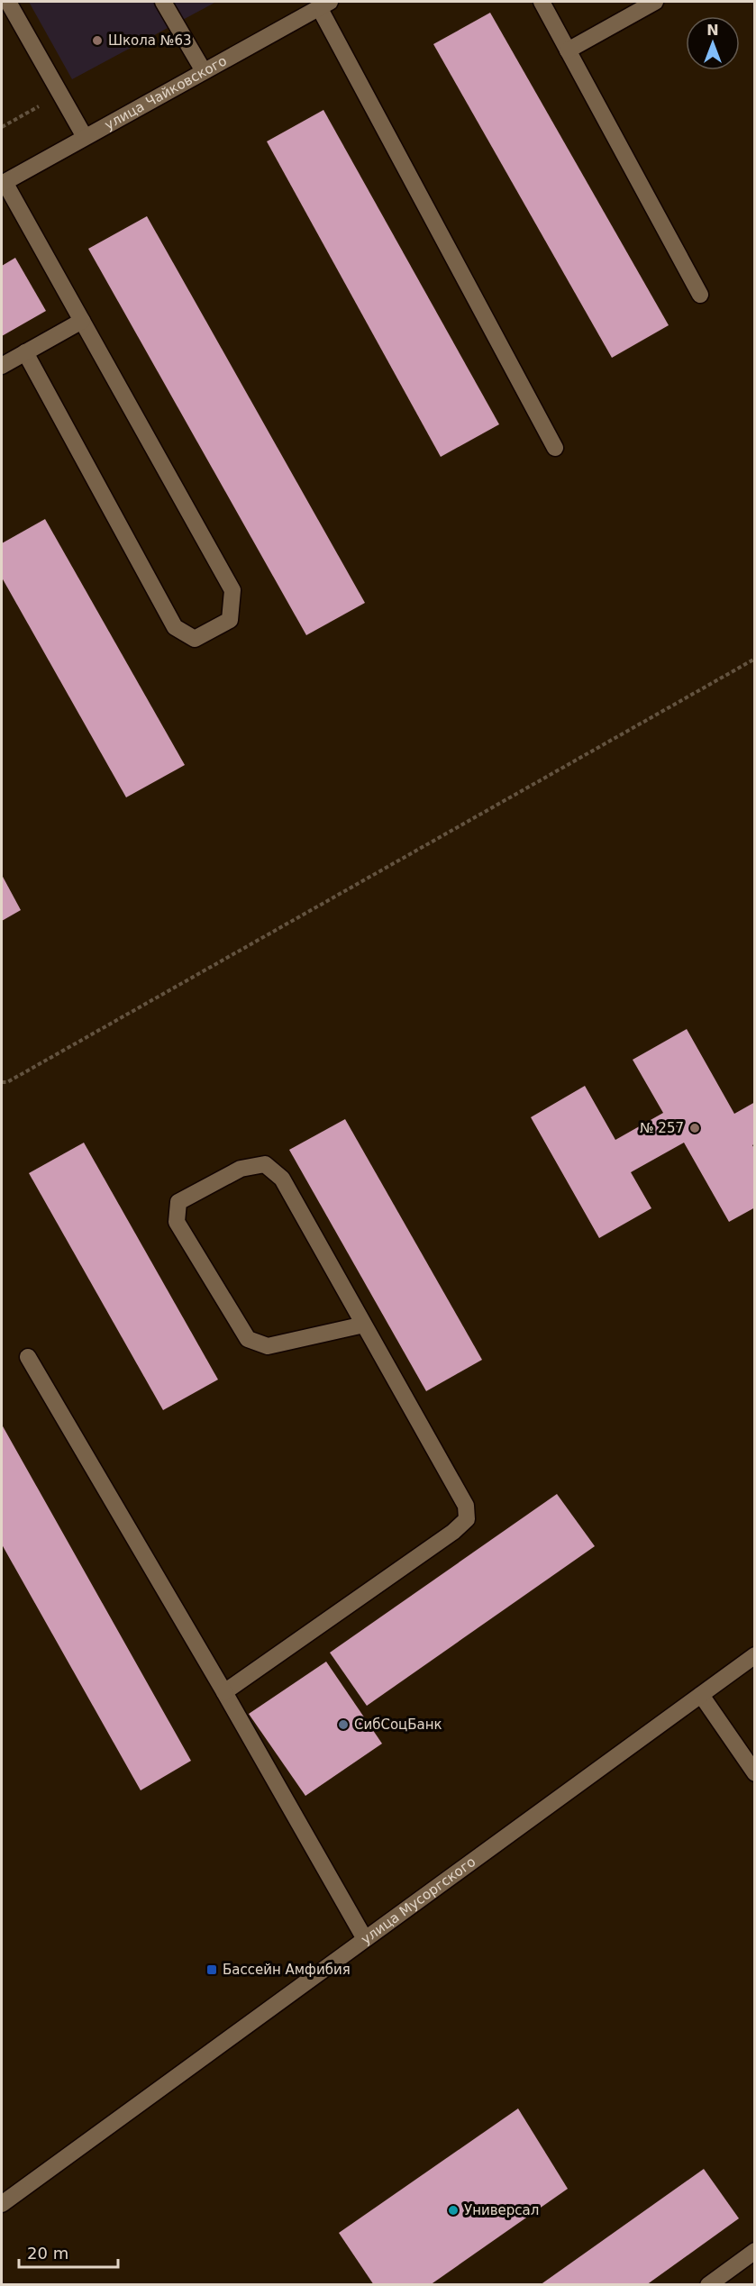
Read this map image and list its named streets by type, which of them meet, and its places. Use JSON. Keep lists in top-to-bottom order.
{
  "streets": {
    "street": ["улица Чайковского", "улица Мусоргского"]
  },
  "places": {
    "other": [
      "Школа №63",
      "№ 257",
      "СибСоцБанк",
      "Универсал"
    ],
    "transit": ["Бассейн Амфибия"]
  },
  "scale_bar": "20 m",
  "north": "top"
}
